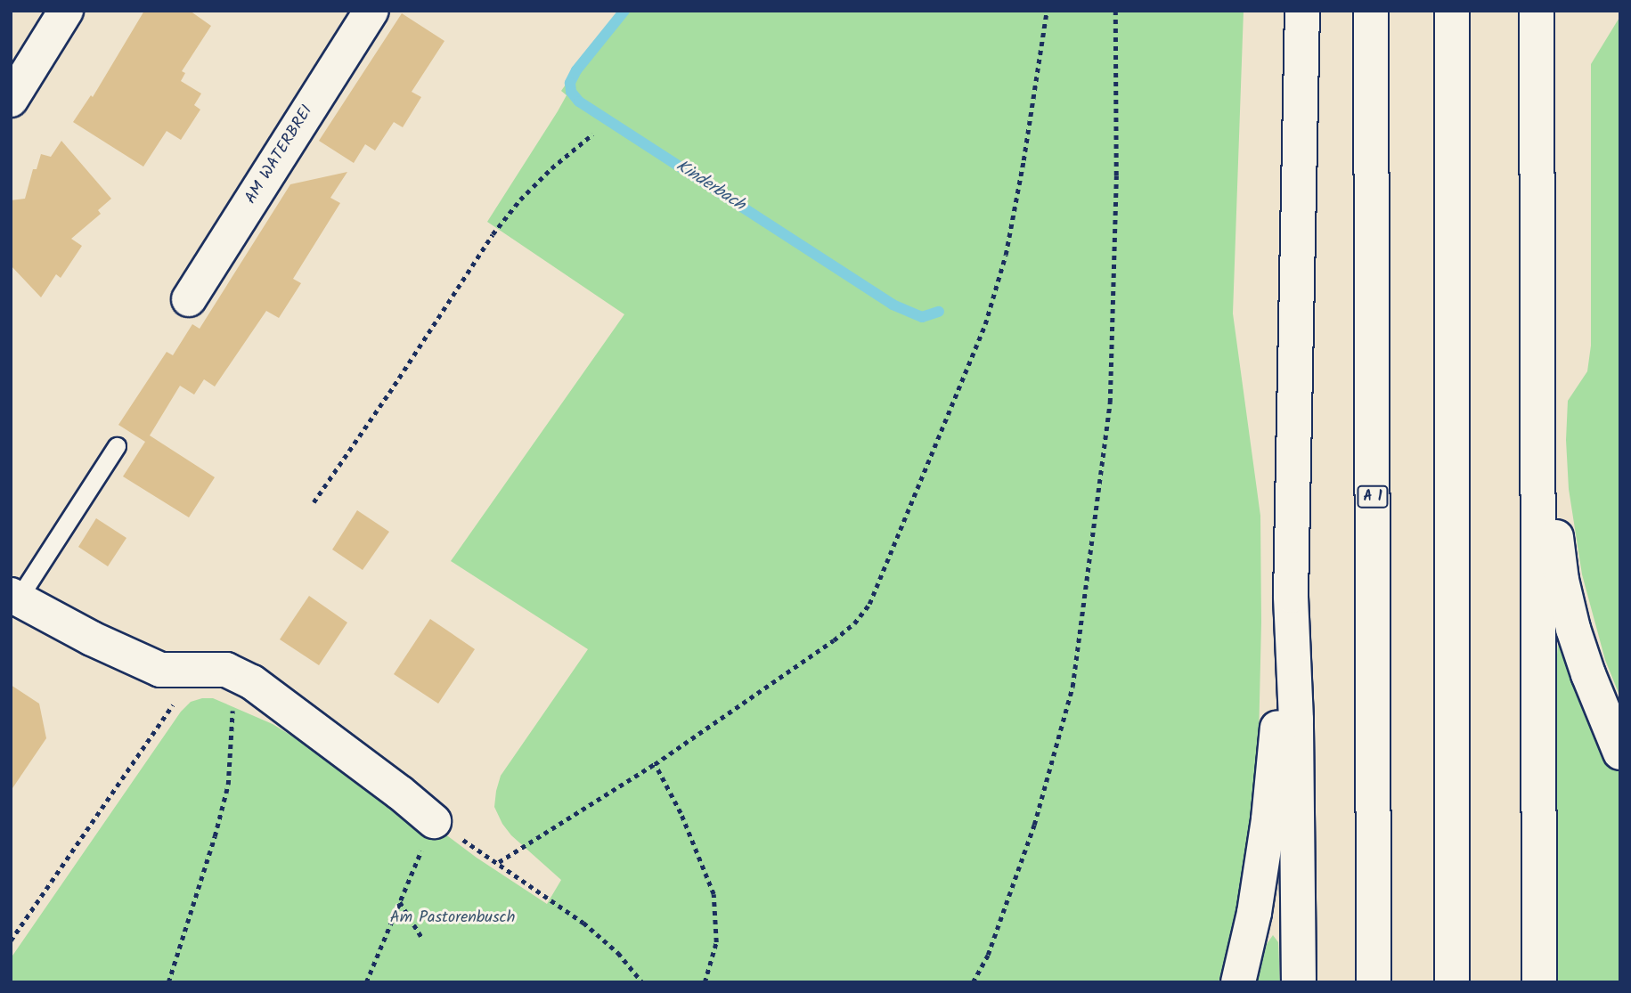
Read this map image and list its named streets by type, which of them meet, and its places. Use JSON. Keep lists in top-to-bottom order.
{
  "streets": {
    "main road": ["AM WATERBREI", "A 1"]
  },
  "water": ["Kinderbach"],
  "parks": ["Am Pastorenbusch"]
}
